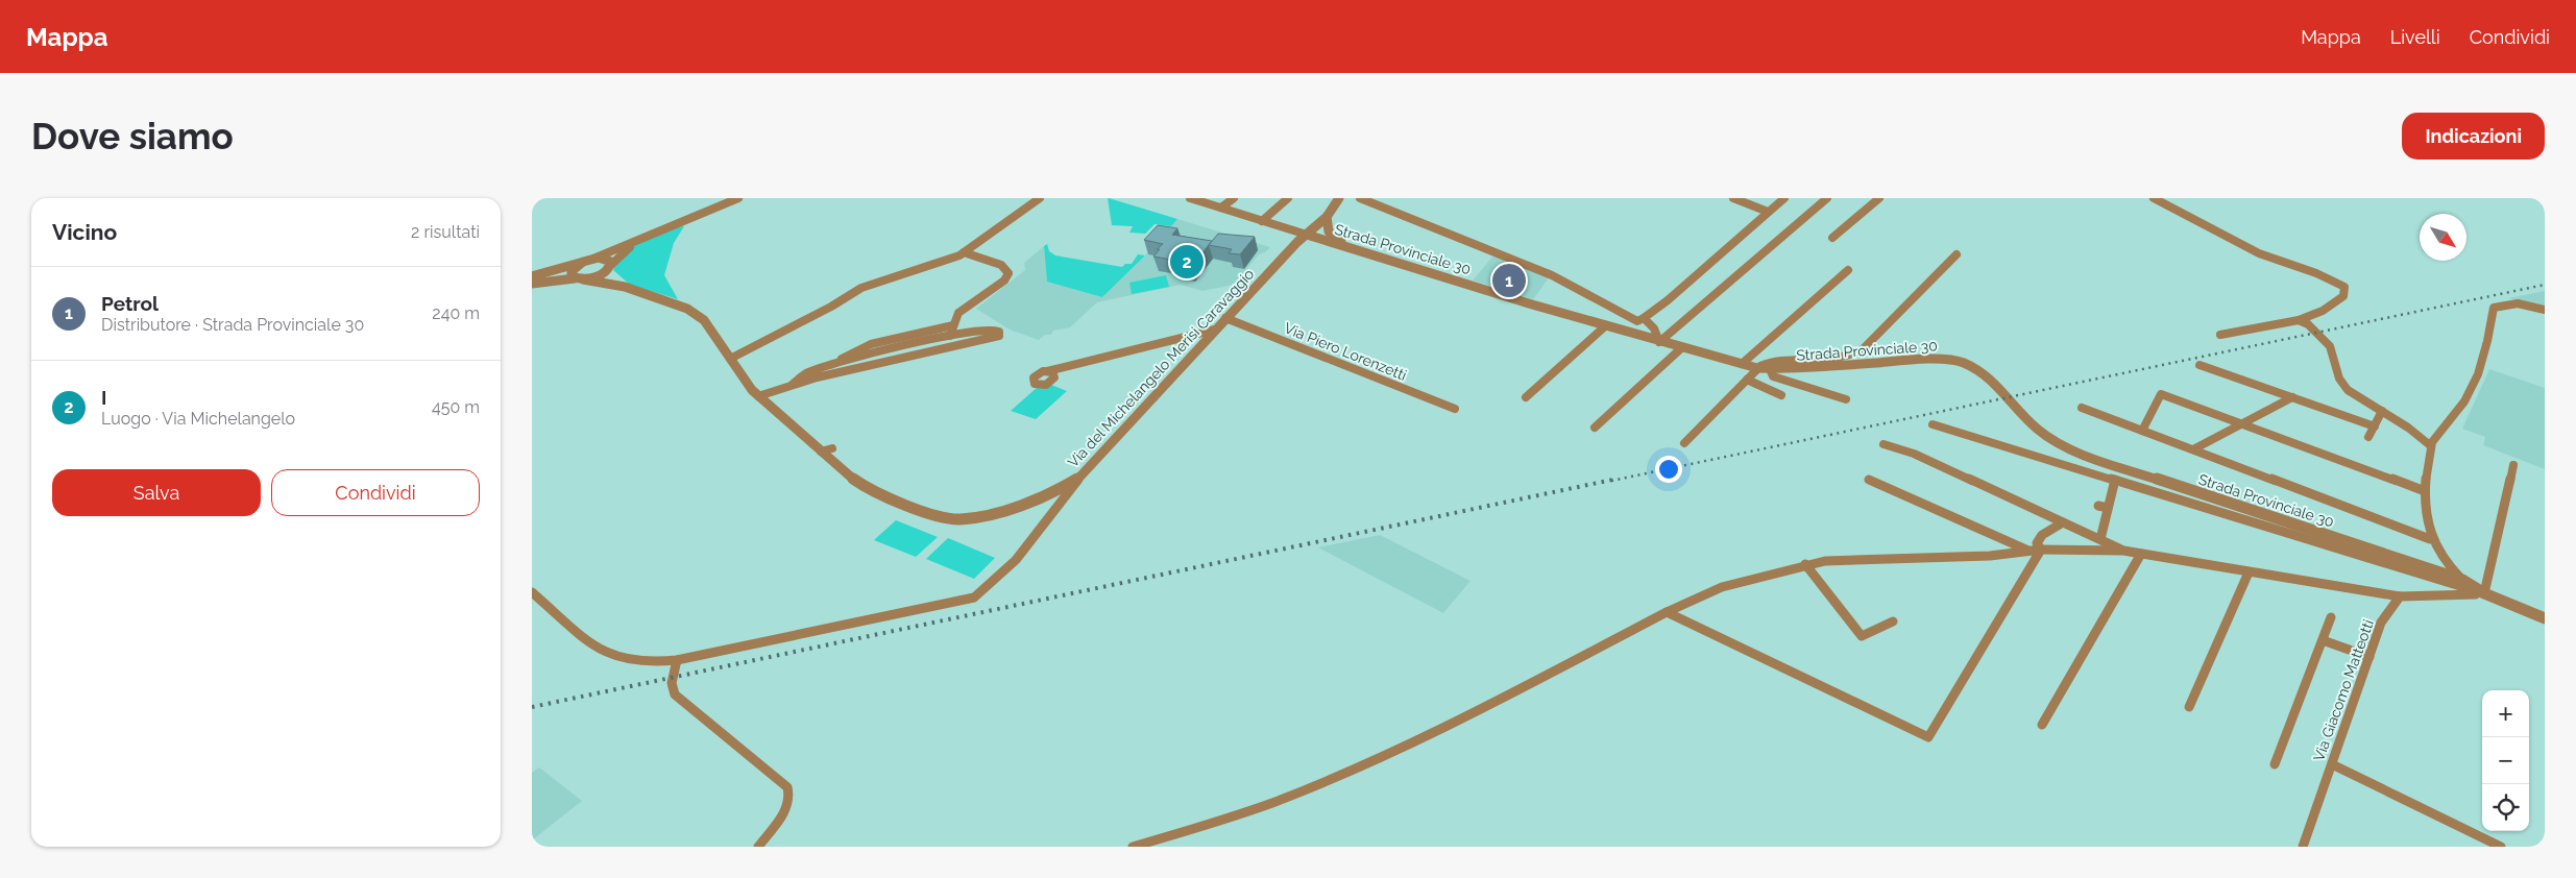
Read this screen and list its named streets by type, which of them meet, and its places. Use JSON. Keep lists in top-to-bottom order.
{
  "streets": {
    "street": [
      "Strada Provinciale 30",
      "Via Piero Lorenzetti",
      "Via del Michelangelo Merisi Caravaggio",
      "Via Giacomo Matteotti"
    ]
  },
  "crossings": [
    ["Strada Provinciale 30", "Via del Michelangelo Merisi Caravaggio"],
    ["Via Piero Lorenzetti", "Via del Michelangelo Merisi Caravaggio"]
  ],
  "north": "bottom right",
  "page": {
    "header": "Mappa",
    "nav": ["Mappa", "Livelli", "Condividi"],
    "buttons": [
      "Indicazioni",
      ["Salva", "Condividi"]
    ],
    "title": "Dove siamo",
    "heading": ["Vicino", "2 risultati"],
    "pins": ["2", "1"],
    "list": [
      {
        "mark": "1",
        "name": "Petrol",
        "note": "Distributore · Strada Provinciale 30",
        "value": "240 m"
      },
      {
        "mark": "2",
        "name": "I",
        "note": "Luogo · Via Michelangelo",
        "value": "450 m"
      }
    ],
    "map_buttons": ["+", "−"]
  }
}
